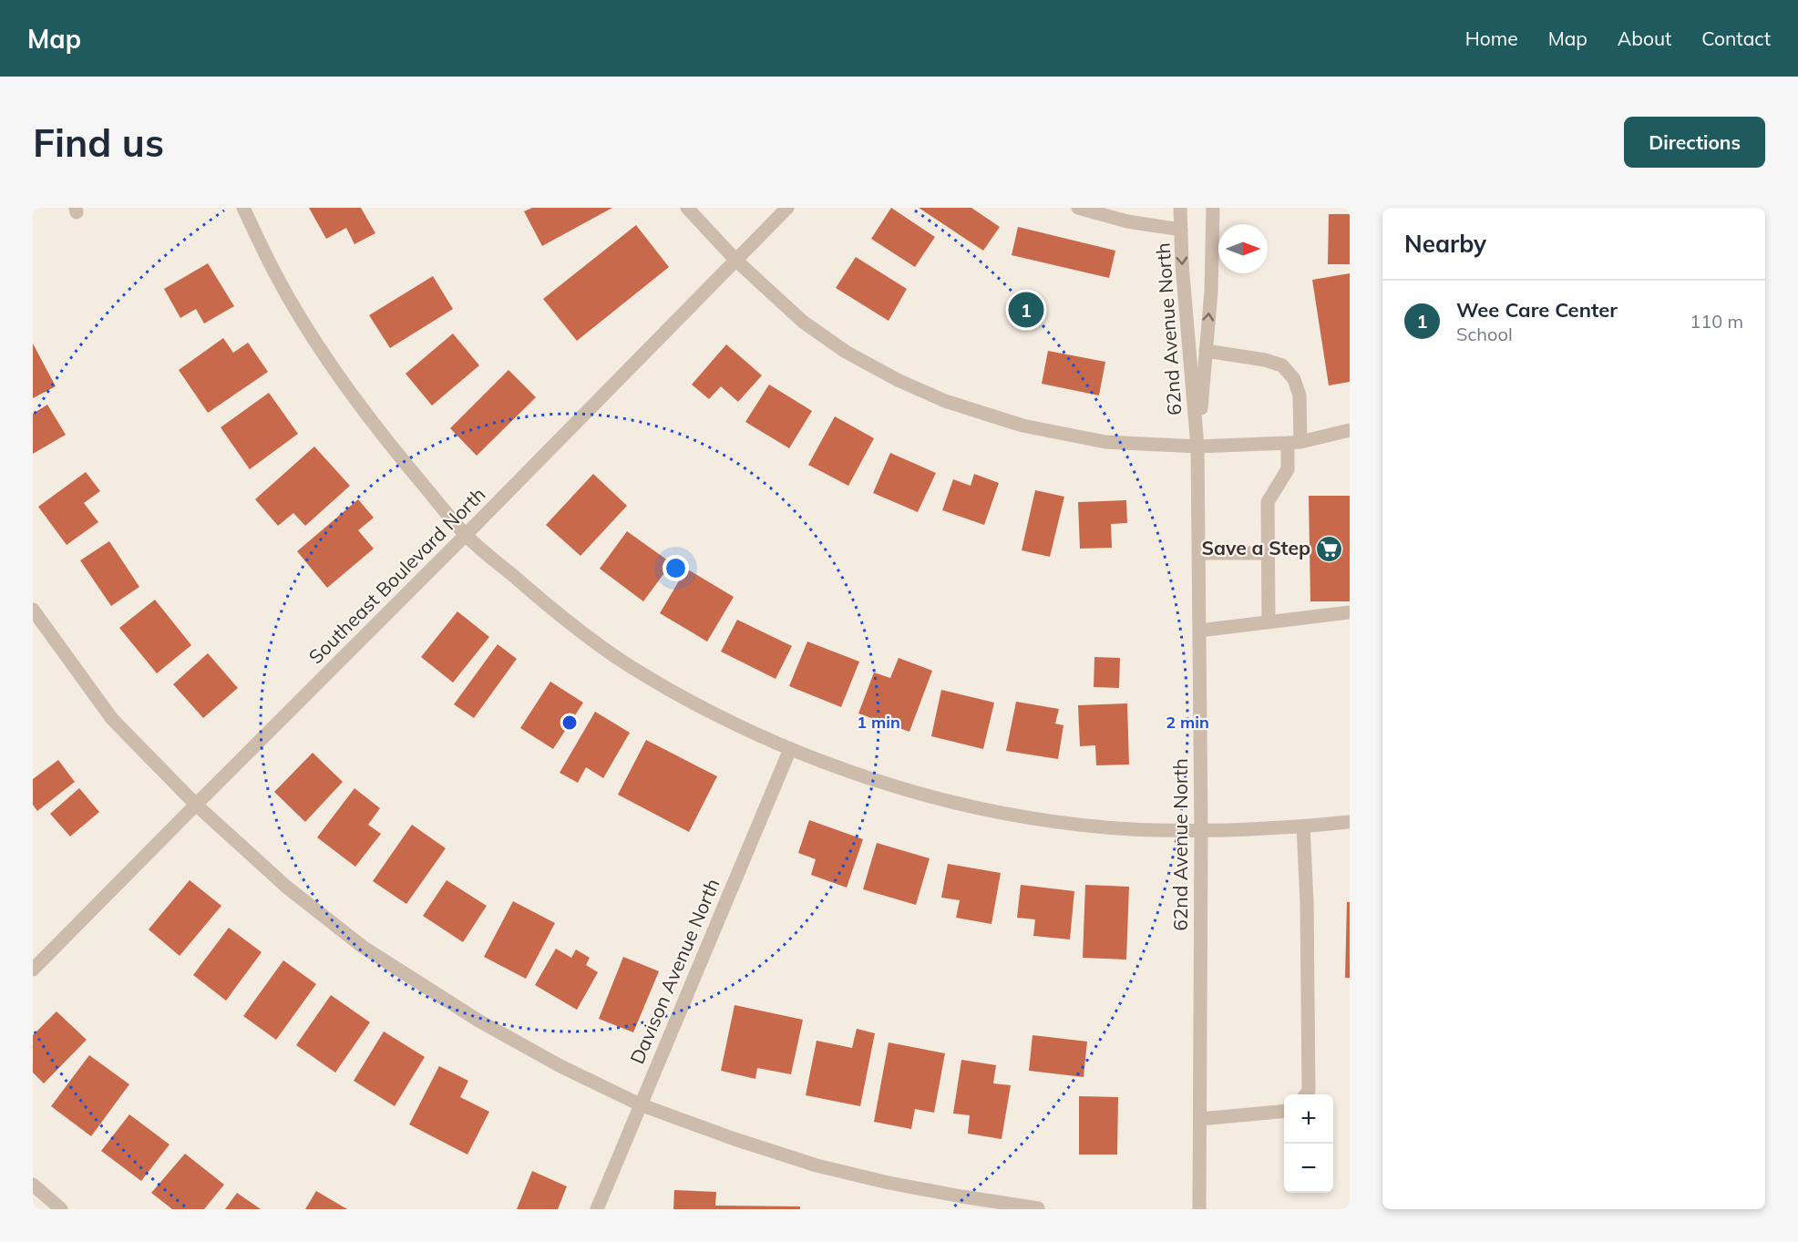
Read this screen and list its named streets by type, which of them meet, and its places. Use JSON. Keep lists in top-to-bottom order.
{
  "streets": {
    "street": ["62nd Avenue North", "Southeast Boulevard North", "Davison Avenue North"]
  },
  "places": {
    "supermarket": ["Save a Step"]
  },
  "north": "right",
  "page": {
    "header": "Map",
    "nav": [
      "Home",
      "Map",
      "About",
      "Contact"
    ],
    "buttons": "Directions",
    "title": "Find us",
    "heading": "Nearby",
    "list": [
      {
        "mark": "1",
        "name": "Wee Care Center",
        "note": "School",
        "value": "110 m"
      }
    ],
    "pins": "1",
    "map_buttons": ["+", "−"]
  },
  "rings": ["1 min", "2 min"]
}
